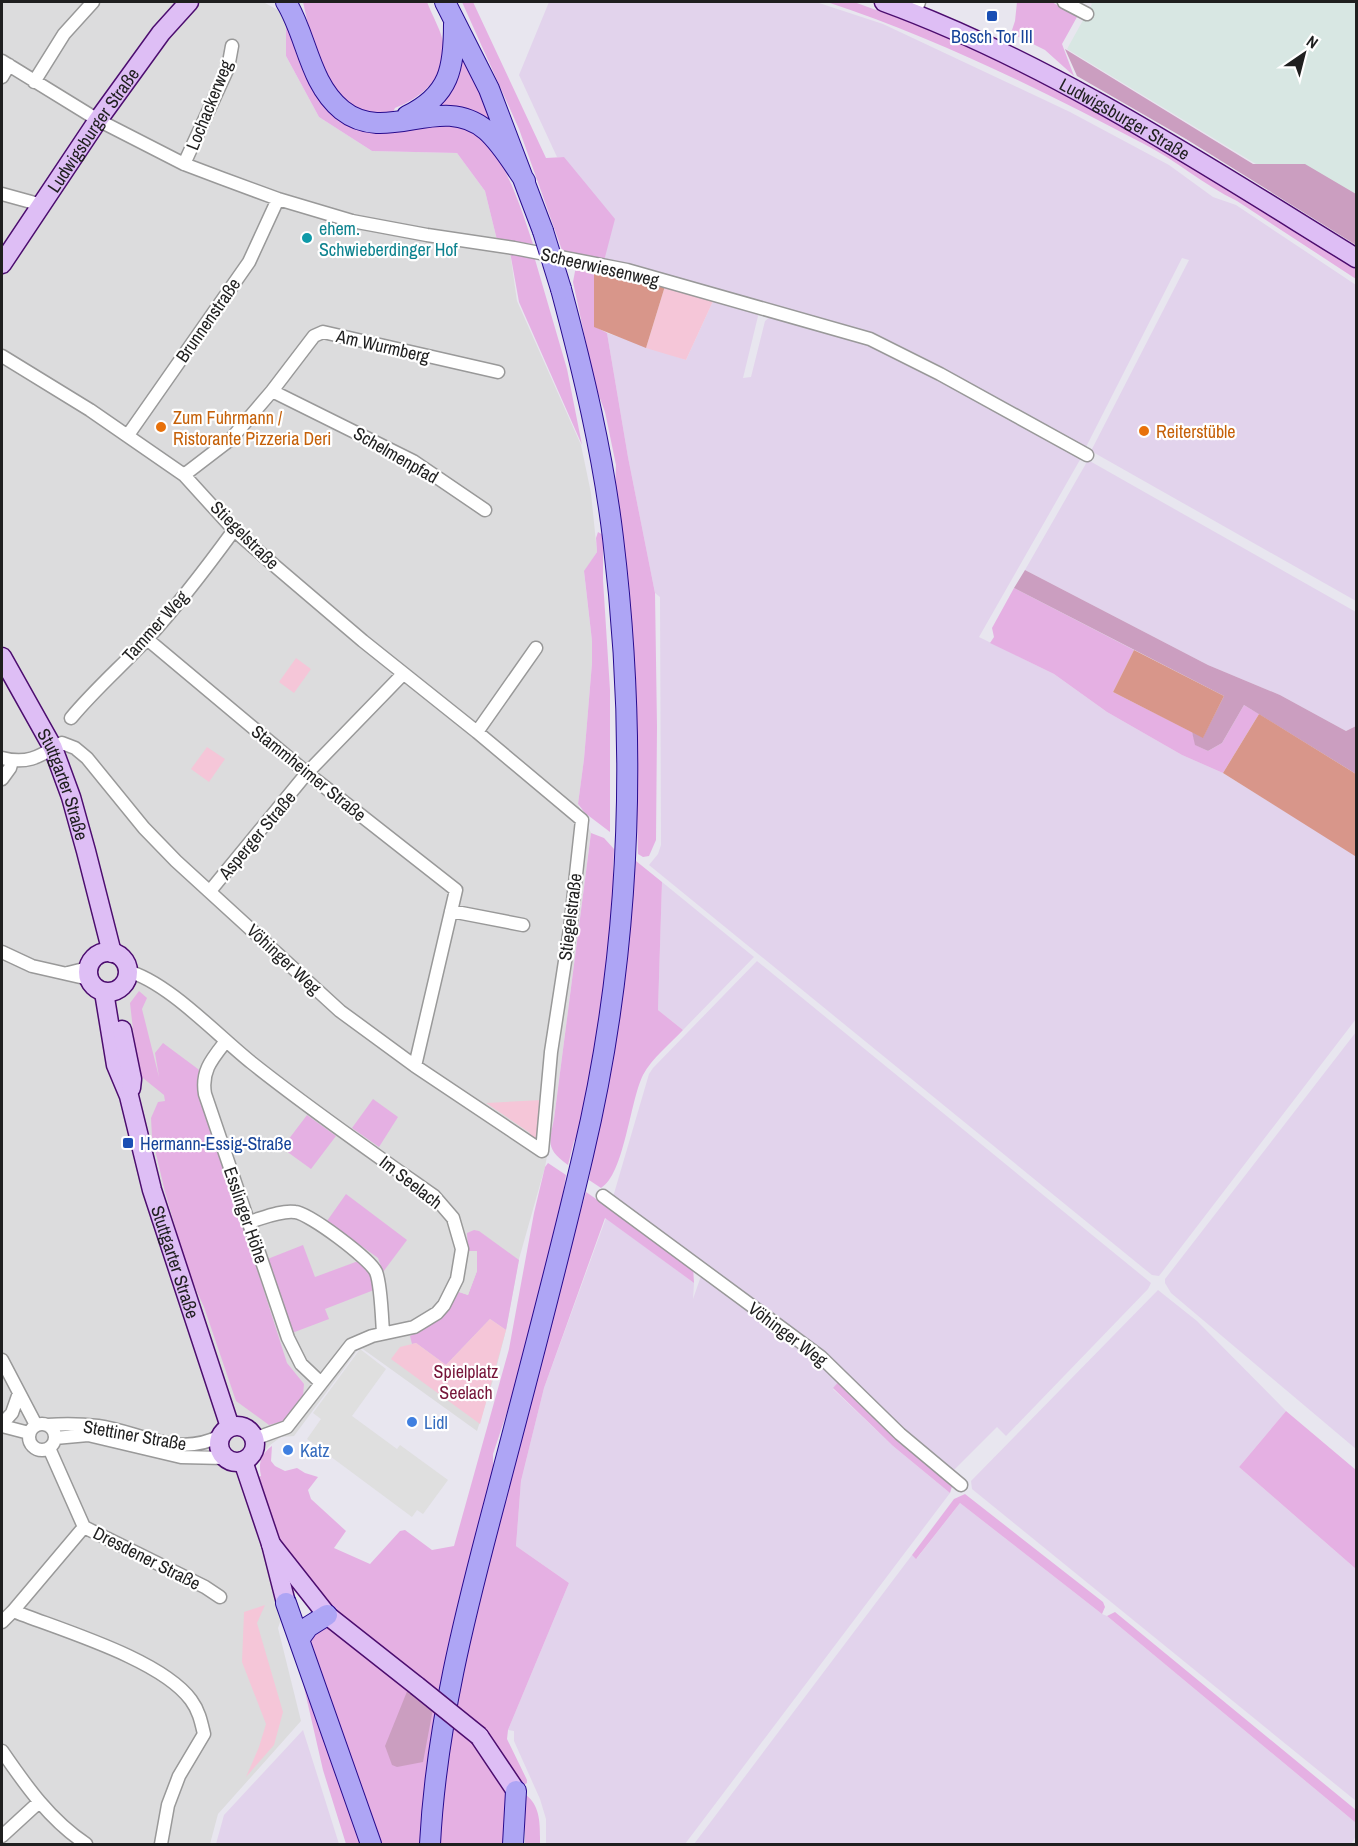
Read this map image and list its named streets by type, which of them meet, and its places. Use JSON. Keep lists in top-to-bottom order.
{
  "streets": {
    "street": [
      "Lochackerweg",
      "Ludwigsburger Straße",
      "Scheerwiesenweg",
      "Brunnenstraße",
      "Am Wurmberg",
      "Schelmenpfad",
      "Stiegelstraße",
      "Tammer Weg",
      "Stammheimer Straße",
      "Stuttgarter Straße",
      "Asperger Straße",
      "Vöhinger Weg",
      "Im Seelach",
      "Esslinger Höhe",
      "Stettiner Straße",
      "Dresdener Straße"
    ]
  },
  "crossings": [
    ["Lochackerweg", "Scheerwiesenweg"],
    ["Ludwigsburger Straße", "Scheerwiesenweg"],
    ["Scheerwiesenweg", "Brunnenstraße"],
    ["Brunnenstraße", "Stiegelstraße"],
    ["Am Wurmberg", "Schelmenpfad"],
    ["Am Wurmberg", "Stiegelstraße"],
    ["Stiegelstraße", "Tammer Weg"],
    ["Stiegelstraße", "Asperger Straße"],
    ["Stiegelstraße", "Vöhinger Weg"],
    ["Tammer Weg", "Stammheimer Straße"],
    ["Stammheimer Straße", "Asperger Straße"],
    ["Stammheimer Straße", "Vöhinger Weg"],
    ["Stuttgarter Straße", "Vöhinger Weg"],
    ["Stuttgarter Straße", "Im Seelach"],
    ["Stuttgarter Straße", "Stettiner Straße"],
    ["Asperger Straße", "Vöhinger Weg"],
    ["Im Seelach", "Esslinger Höhe"],
    ["Im Seelach", "Stettiner Straße"],
    ["Stettiner Straße", "Dresdener Straße"]
  ],
  "parks": ["Spielplatz Seelach"],
  "places": {
    "transit": ["Bosch Tor III", "Hermann-Essig-Straße"],
    "other": [
      "ehem. Schwieberdinger Hof",
      "Zum Fuhrmann / Ristorante Pizzeria Deri",
      "Reiterstüble",
      "Lidl",
      "Katz"
    ]
  },
  "north": "top right"
}
